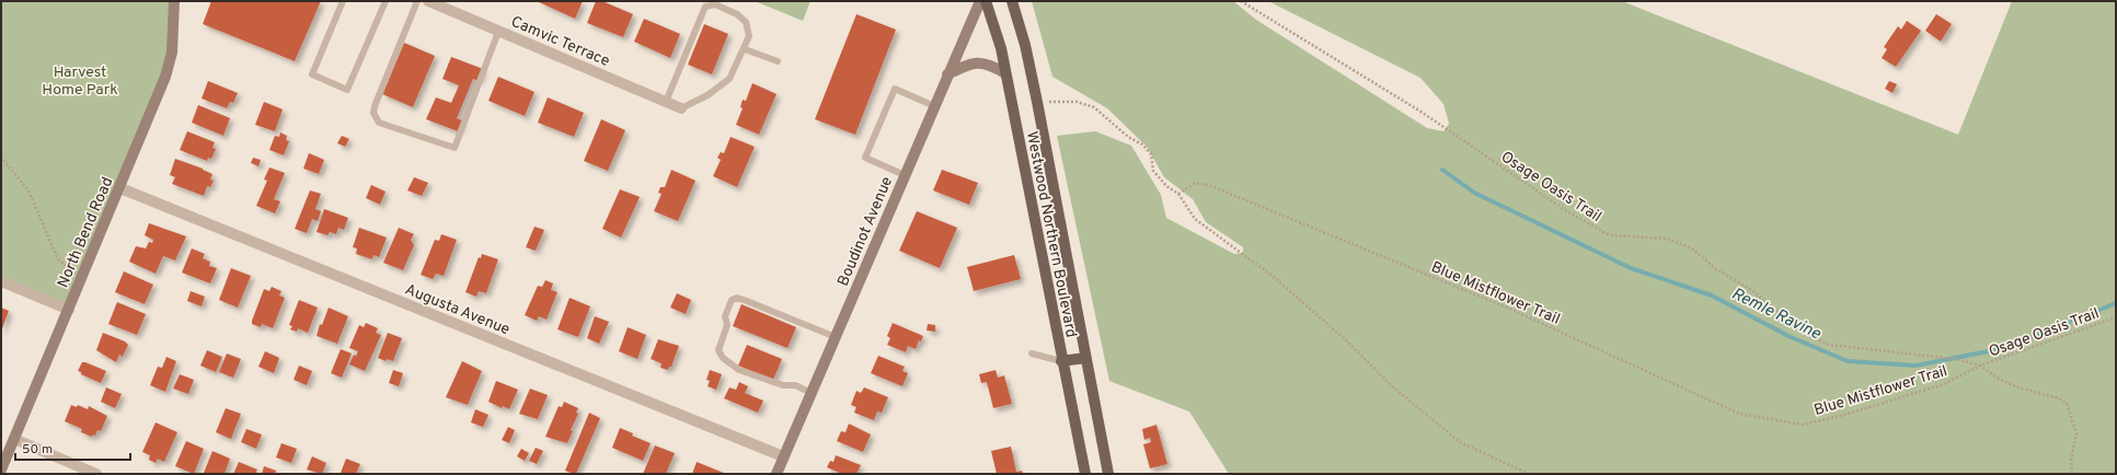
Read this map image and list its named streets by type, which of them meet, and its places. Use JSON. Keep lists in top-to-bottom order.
{
  "streets": {
    "main road": ["Westwood Northern Boulevard"],
    "street": [
      "Camvic Terrace",
      "Boudinot Avenue",
      "North Bend Road",
      "Augusta Avenue"
    ],
    "path": ["Osage Oasis Trail", "Blue Mistflower Trail"]
  },
  "crossings": [
    ["Osage Oasis Trail", "Blue Mistflower Trail"],
    ["Boudinot Avenue", "Augusta Avenue"],
    ["North Bend Road", "Augusta Avenue"]
  ],
  "water": ["Remle Ravine"],
  "parks": ["Harvest Home Park"],
  "scale_bar": "50 m"
}
